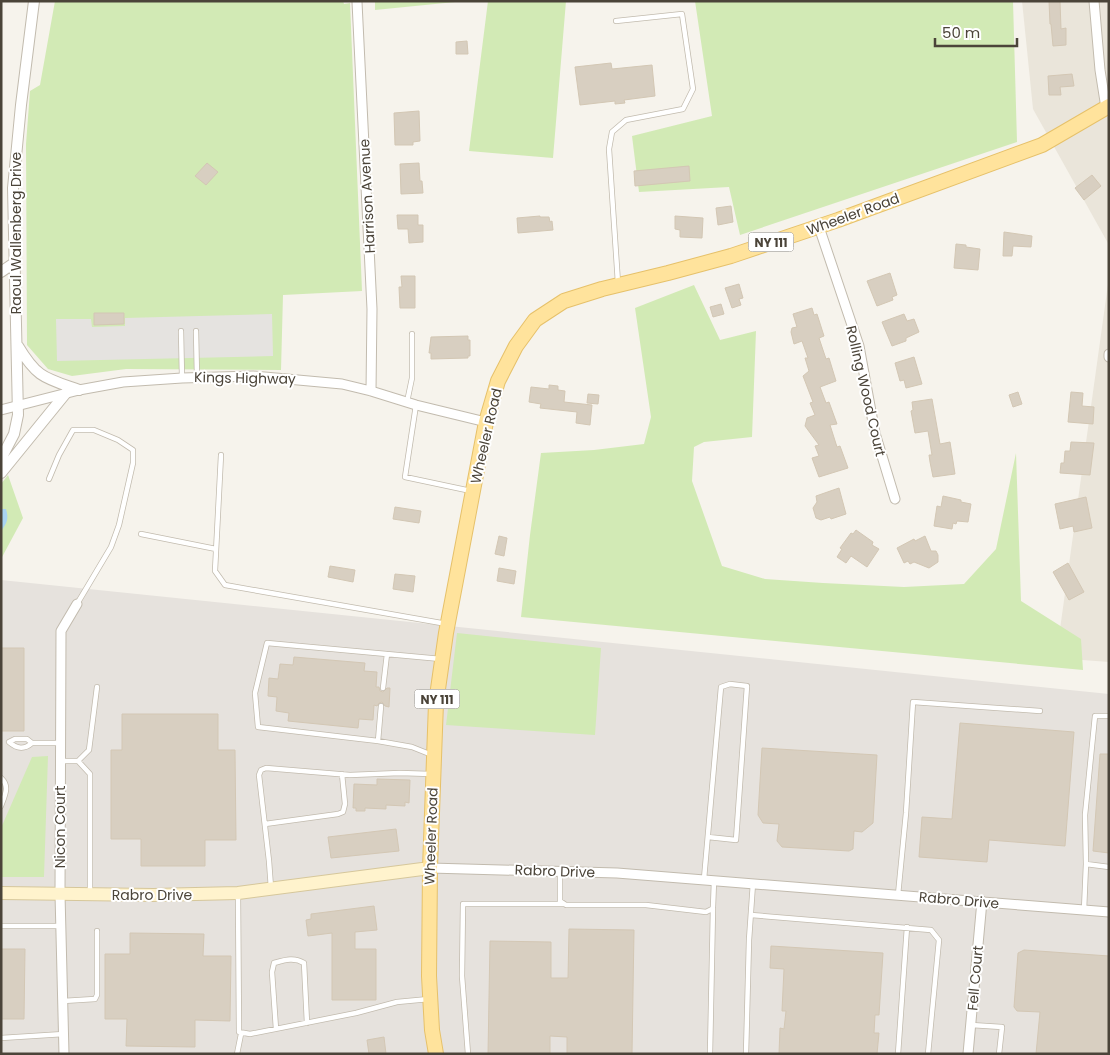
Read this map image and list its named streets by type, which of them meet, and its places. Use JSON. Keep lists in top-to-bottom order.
{
  "streets": {
    "main road": ["Wheeler Road", "NY 111", "Rabro Drive"],
    "street": [
      "Harrison Avenue",
      "Raoul Wallenberg Drive",
      "Kings Highway",
      "Rolling Wood Court",
      "Nicon Court",
      "Fell Court"
    ]
  },
  "crossings": [
    ["Harrison Avenue", "Kings Highway"],
    ["Wheeler Road", "Kings Highway"],
    ["Wheeler Road", "Rolling Wood Court"],
    ["Wheeler Road", "Rabro Drive"],
    ["Raoul Wallenberg Drive", "Kings Highway"],
    ["Nicon Court", "Rabro Drive"],
    ["Rabro Drive", "Fell Court"]
  ],
  "scale_bar": "50 m"
}
